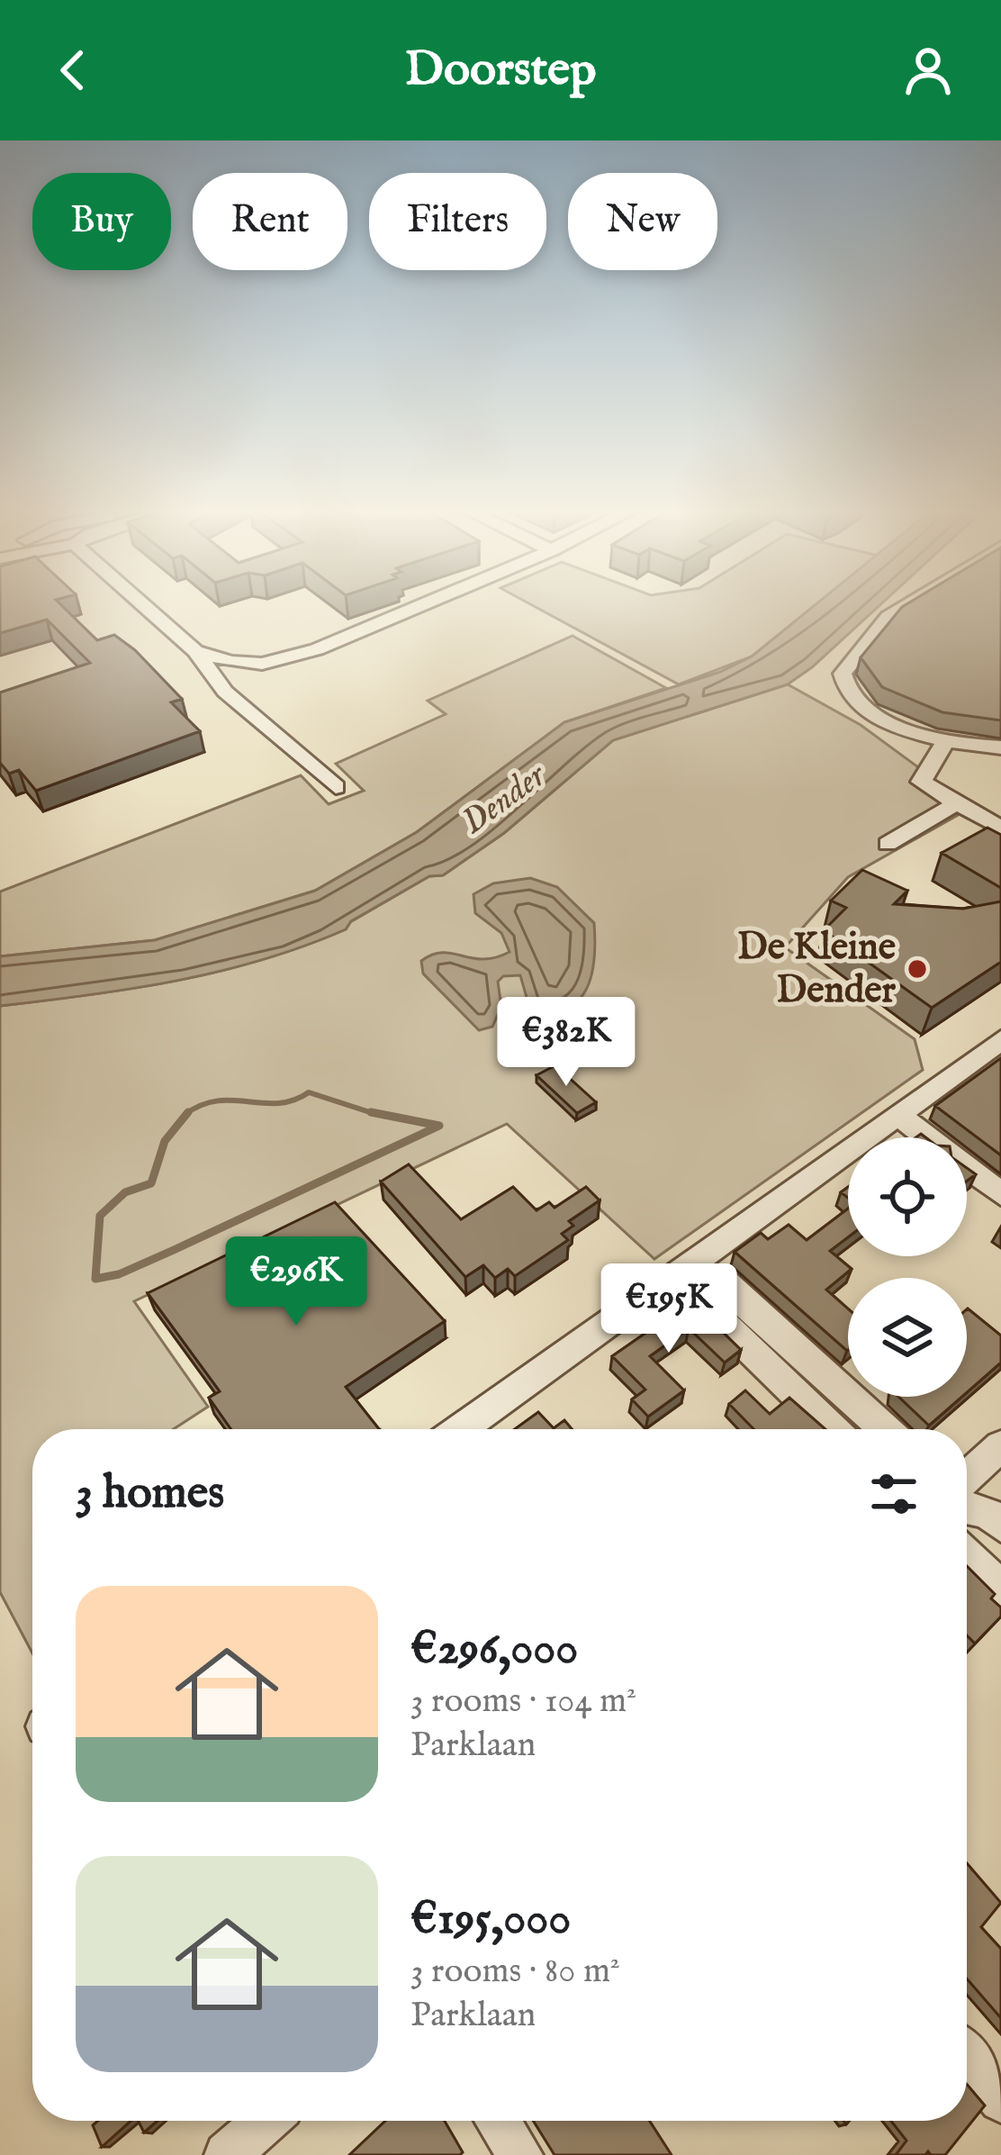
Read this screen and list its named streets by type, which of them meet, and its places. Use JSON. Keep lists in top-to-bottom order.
{
  "water": ["Dender"],
  "places": ["De Kleine Dender"],
  "page": {
    "header": "Doorstep",
    "chip": [
      "Buy",
      "Rent",
      "Filters",
      "New"
    ],
    "price": ["€382K", "€296K", "€195K"],
    "heading": "3 homes",
    "list": [
      {
        "name": "€296,000",
        "note": "3 rooms · 104 m² · Parklaan"
      },
      {
        "name": "€195,000",
        "note": "3 rooms · 80 m² · Parklaan"
      }
    ]
  }
}
